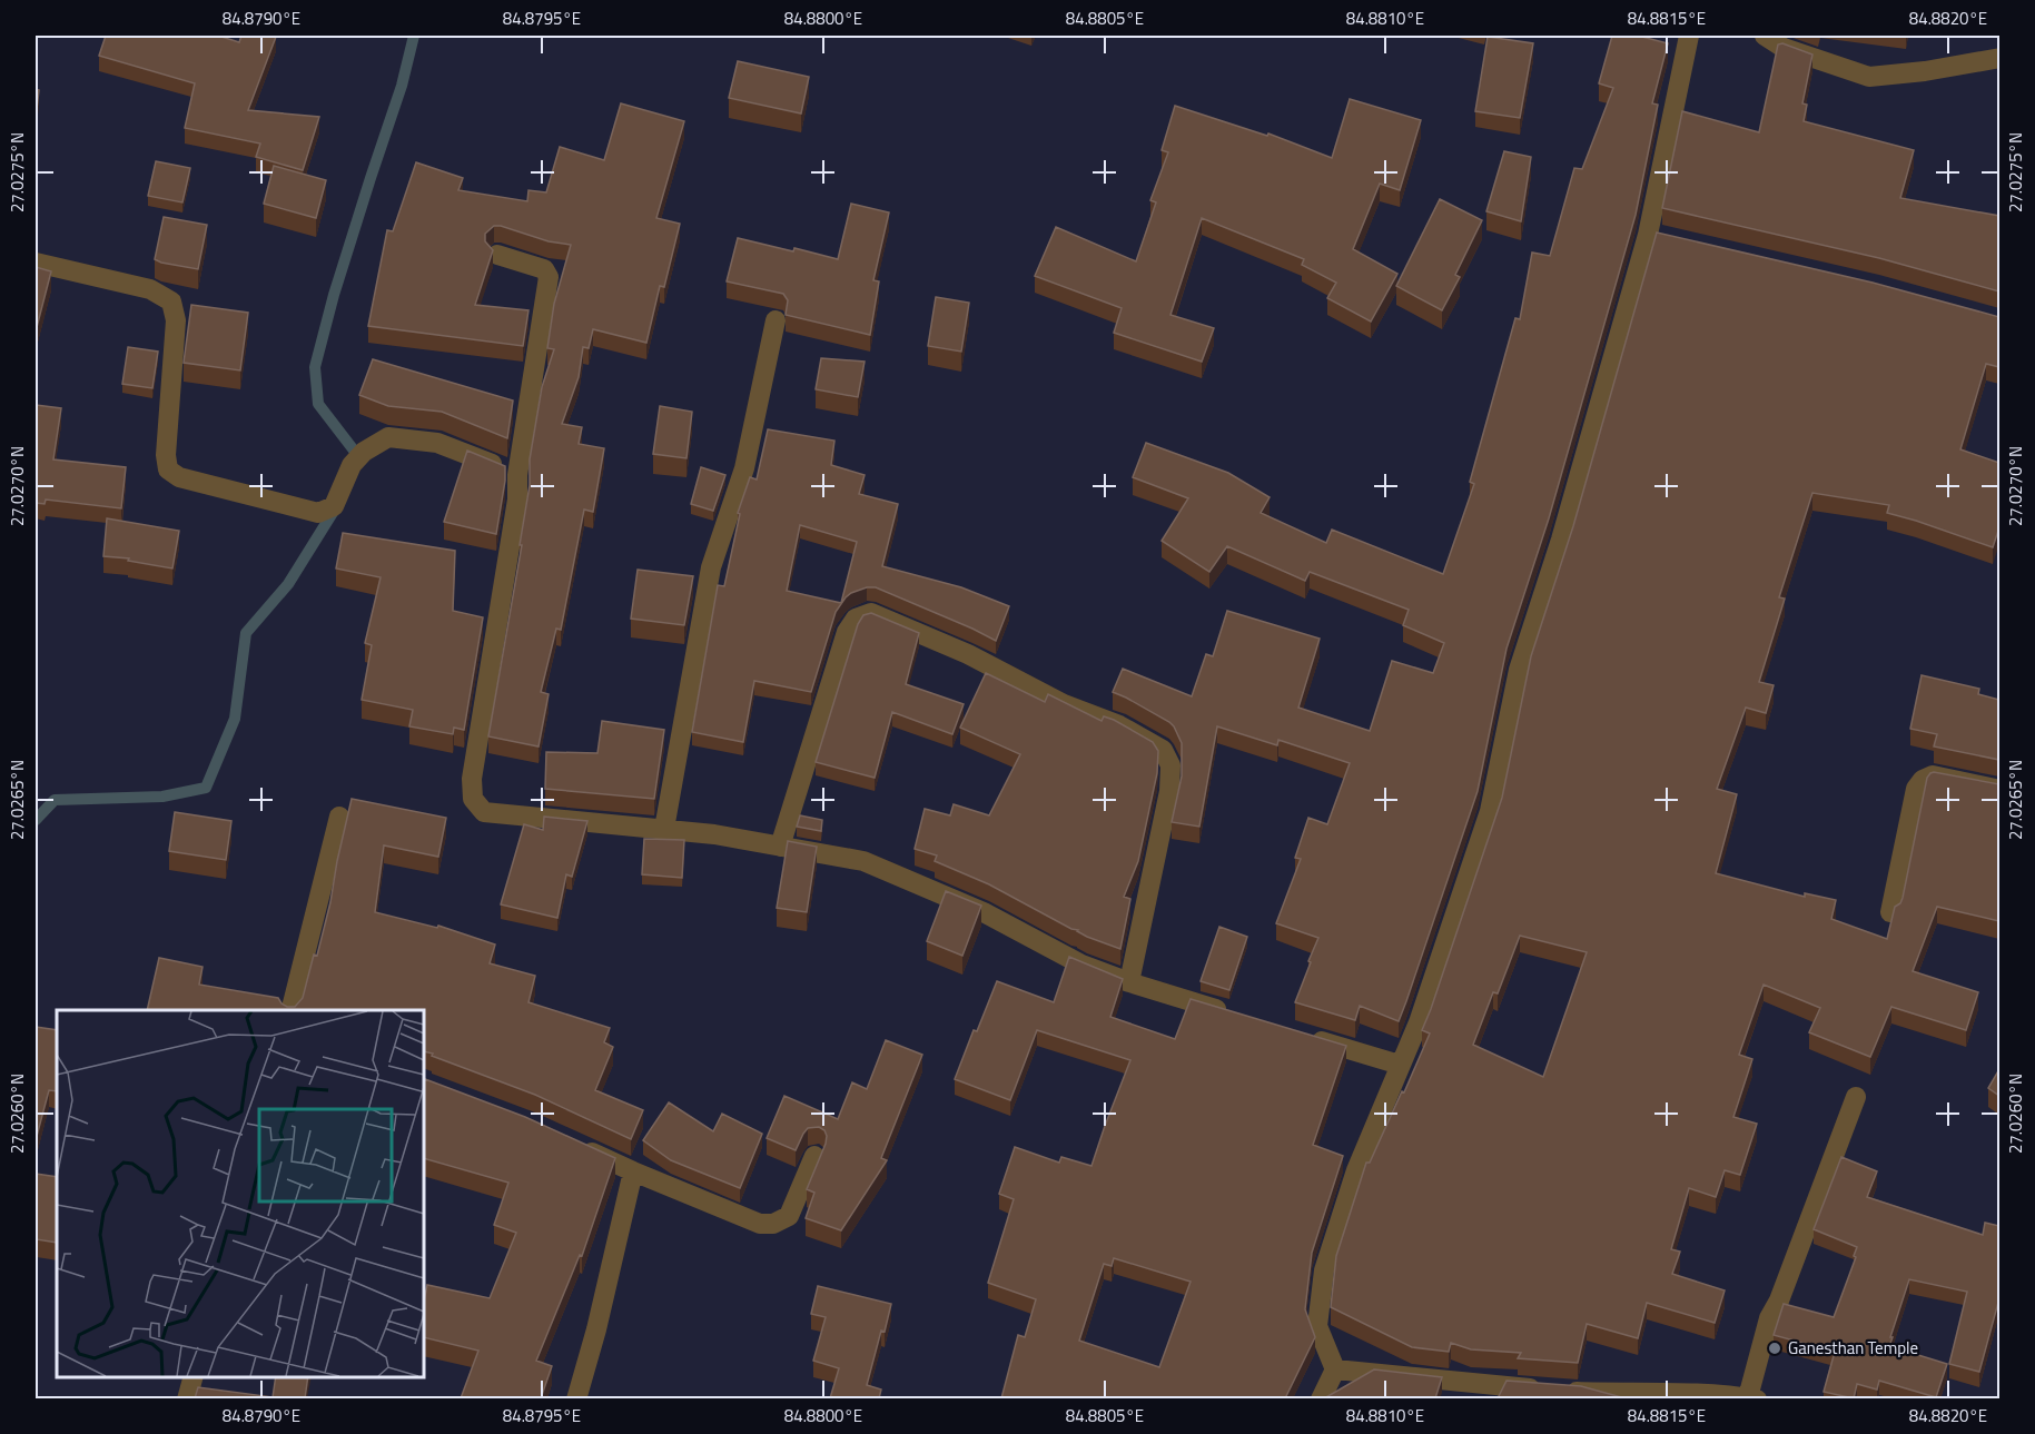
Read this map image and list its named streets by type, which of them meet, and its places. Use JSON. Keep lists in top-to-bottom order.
{
  "places": ["Ganesthan Temple"],
  "coordinates": [
    "84.8790°E",
    "84.8795°E",
    "84.8800°E",
    "84.8805°E",
    "84.8810°E",
    "84.8815°E",
    "84.8820°E",
    "27.0275°N",
    "27.0270°N",
    "27.0265°N",
    "27.0260°N"
  ]
}
